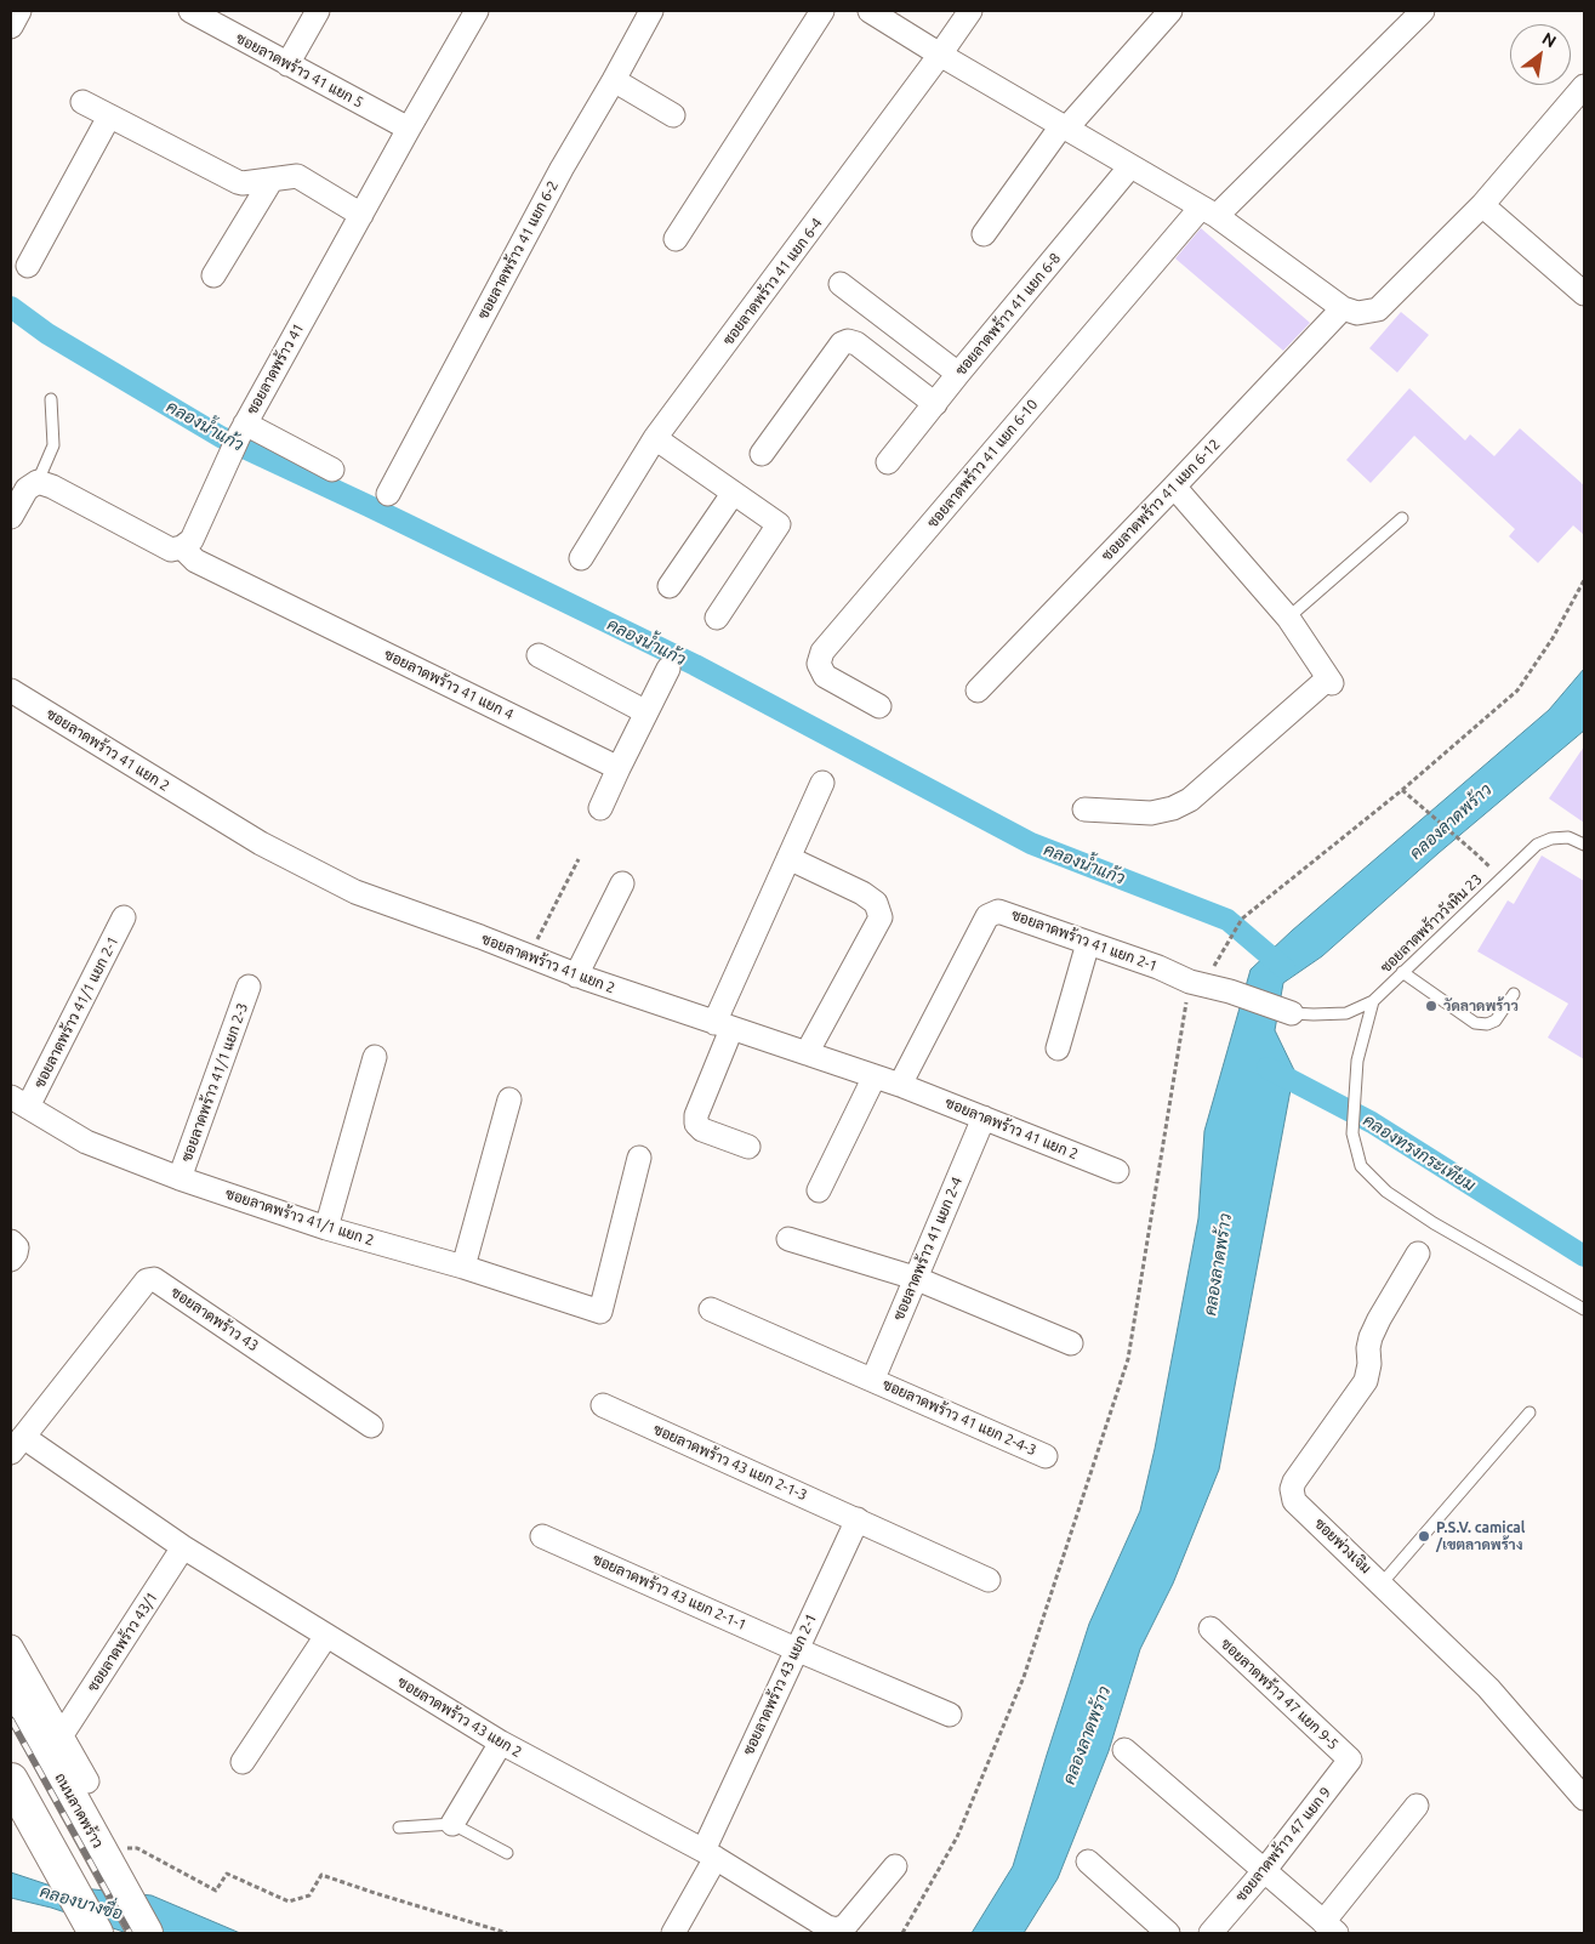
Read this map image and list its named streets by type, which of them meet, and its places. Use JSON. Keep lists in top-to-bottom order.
{
  "streets": {
    "main road": ["ถนนลาดพร้าว"],
    "street": [
      "ซอยลาดพร้าว 41 แยก 5",
      "ซอยลาดพร้าว 41 แยก 6-2",
      "ซอยลาดพร้าว 41 แยก 6-4",
      "ซอยลาดพร้าว 41 แยก 6-8",
      "ซอยลาดพร้าว 41",
      "ซอยลาดพร้าว 41 แยก 6-10",
      "ซอยลาดพร้าว 41 แยก 6-12",
      "ซอยลาดพร้าว 41 แยก 4",
      "ซอยลาดพร้าว 41 แยก 2",
      "ซอยลาดพร้าว 41 แยก 2-1",
      "ซอยลาดพร้าว 41/1 แยก 2-1",
      "ซอยลาดพร้าว 41/1 แยก 2-3",
      "ซอยลาดพร้าว 41/1 แยก 2",
      "ซอยลาดพร้าว 41 แยก 2-4",
      "ซอยลาดพร้าว 43",
      "ซอยลาดพร้าว 41 แยก 2-4-3",
      "ซอยลาดพร้าว 43 แยก 2-1-3",
      "ซอยพ่วงเจิม",
      "ซอยลาดพร้าว 43 แยก 2-1-1",
      "ซอยลาดพร้าว 43/1",
      "ซอยลาดพร้าว 43 แยก 2-1",
      "ซอยลาดพร้าว 47 แยก 9-5",
      "ซอยลาดพร้าว 43 แยก 2",
      "ซอยลาดพร้าว 47 แยก 9"
    ],
    "lane": ["ซอยลาดพร้าววังหิน 23"]
  },
  "crossings": [
    ["ซอยลาดพร้าว 41 แยก 5", "ซอยลาดพร้าว 41"],
    ["ซอยลาดพร้าว 41", "ซอยลาดพร้าว 41 แยก 4"],
    ["ซอยลาดพร้าว 41 แยก 2", "ซอยลาดพร้าว 41 แยก 2-1"],
    ["ซอยลาดพร้าว 41 แยก 2", "ซอยลาดพร้าว 41 แยก 2-4"],
    ["ซอยลาดพร้าววังหิน 23", "ซอยลาดพร้าว 41 แยก 2-1"],
    ["ซอยลาดพร้าว 41/1 แยก 2-1", "ซอยลาดพร้าว 41/1 แยก 2"],
    ["ซอยลาดพร้าว 41/1 แยก 2-3", "ซอยลาดพร้าว 41/1 แยก 2"],
    ["ซอยลาดพร้าว 41 แยก 2-4", "ซอยลาดพร้าว 41 แยก 2-4-3"],
    ["ซอยลาดพร้าว 43", "ซอยลาดพร้าว 43 แยก 2"],
    ["ซอยลาดพร้าว 43 แยก 2-1-3", "ซอยลาดพร้าว 43 แยก 2-1"],
    ["ซอยลาดพร้าว 43 แยก 2-1-1", "ซอยลาดพร้าว 43 แยก 2-1"],
    ["ซอยลาดพร้าว 43/1", "ซอยลาดพร้าว 43 แยก 2"],
    ["ซอยลาดพร้าว 43 แยก 2-1", "ซอยลาดพร้าว 43 แยก 2"],
    ["ซอยลาดพร้าว 47 แยก 9-5", "ซอยลาดพร้าว 47 แยก 9"]
  ],
  "water": [
    "คลองน้ำแก้ว",
    "คลองลาดพร้าว",
    "คลองทรงกระเทียม",
    "คลองบางซื่อ"
  ],
  "places": ["วัดลาดพร้าว", "P.S.V. camical /เขตลาดพร้าง"],
  "north": "top right"
}
